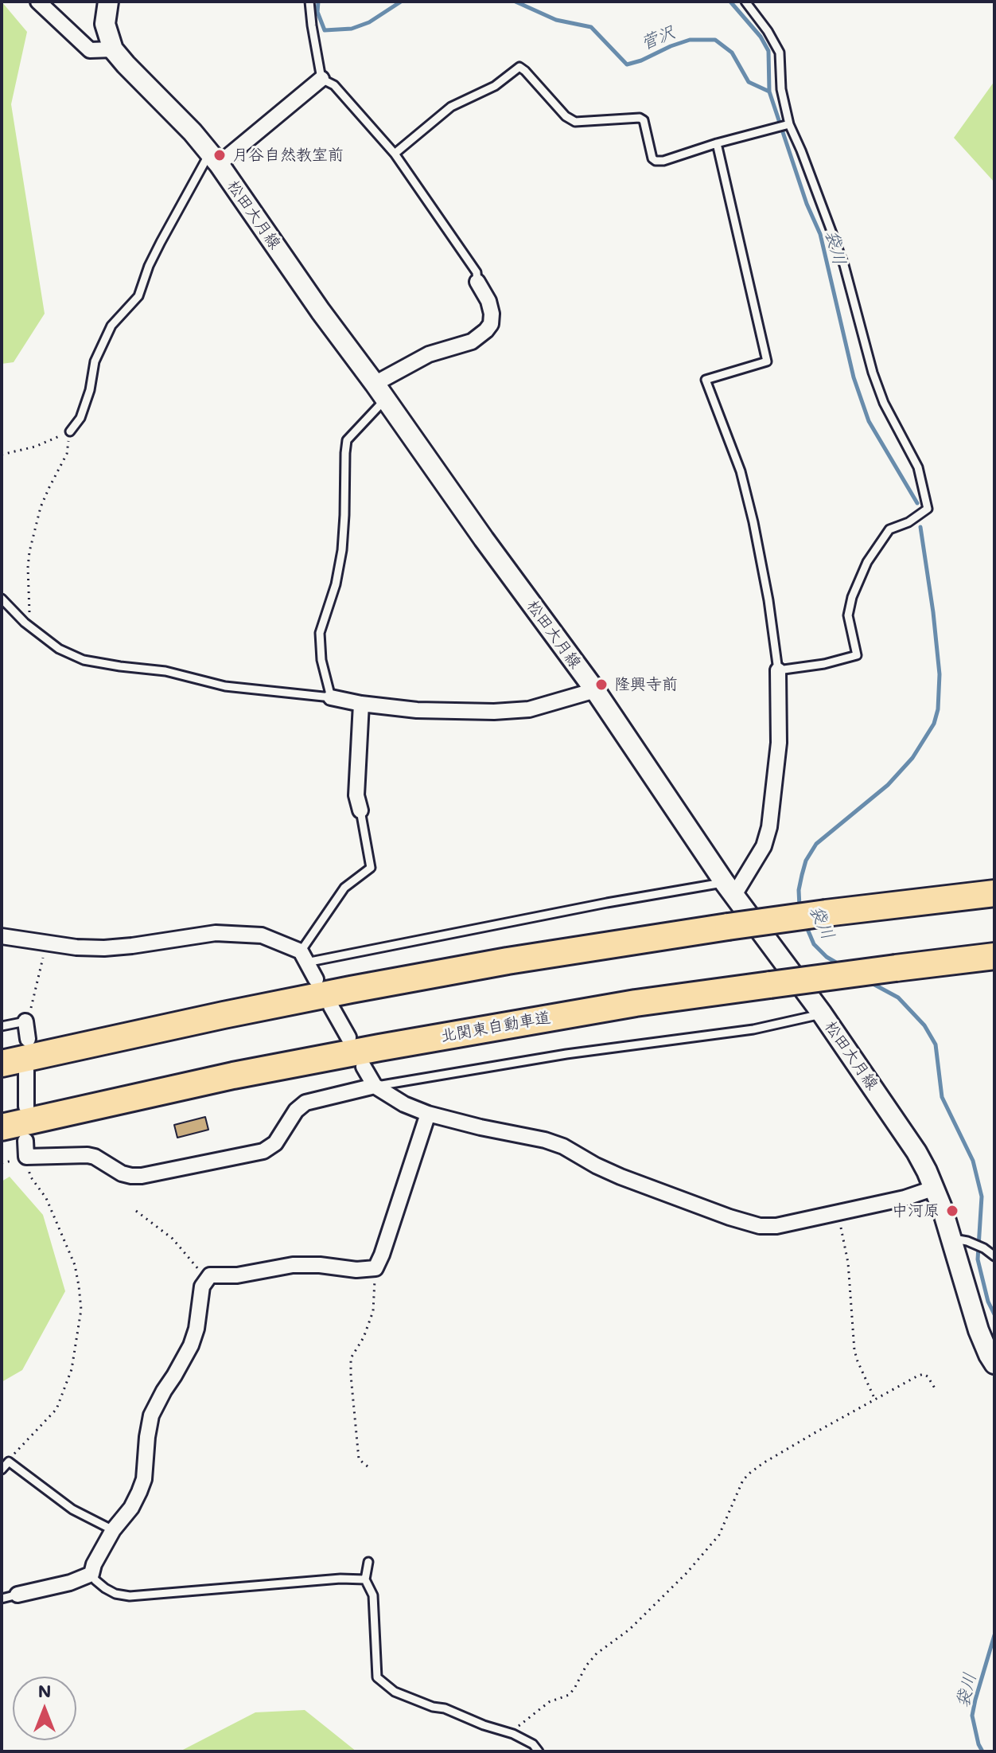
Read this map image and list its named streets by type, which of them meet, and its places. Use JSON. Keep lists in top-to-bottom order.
{
  "streets": {
    "highway": ["北関東自動車道"],
    "main road": ["松田大月線"]
  },
  "water": ["菅沢", "袋川"],
  "places": ["月谷自然教室前", "隆興寺前", "中河原"],
  "north": "top"
}
